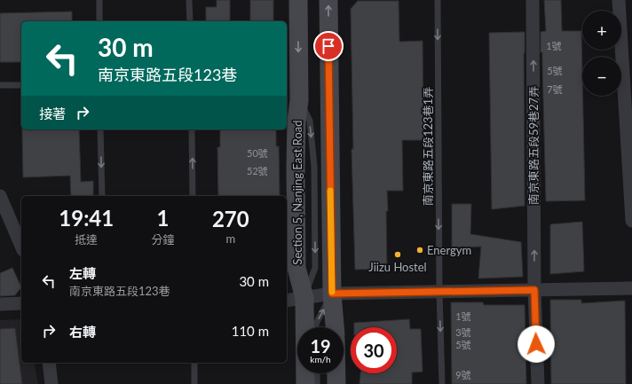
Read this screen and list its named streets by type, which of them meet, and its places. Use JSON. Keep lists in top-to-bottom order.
{
  "streets": {
    "main road": ["Section 5, Nanjing East Road"],
    "street": ["南京東路五段59巷27弄"],
    "lane": ["南京東路五段123巷1弄"]
  },
  "one_way": ["南京東路五段123巷1弄"],
  "places": ["Energym", "Jiizu Hostel"],
  "house_numbers": [
    "1號",
    "5號",
    "7號",
    "50號",
    "52號",
    "1號",
    "3號",
    "5號",
    "9號"
  ],
  "page": {
    "map_buttons": ["+", "−"],
    "turn": ["30 m", "南京東路五段123巷"],
    "then": "接著",
    "eta": [
      "19:41",
      "抵達",
      "1",
      "分鐘",
      "270",
      "m"
    ],
    "list": [
      {
        "name": "左轉",
        "note": "南京東路五段123巷",
        "value": "30 m"
      },
      {
        "name": "右轉",
        "value": "110 m"
      }
    ],
    "speed": "19 km/h",
    "limit": "30"
  }
}
